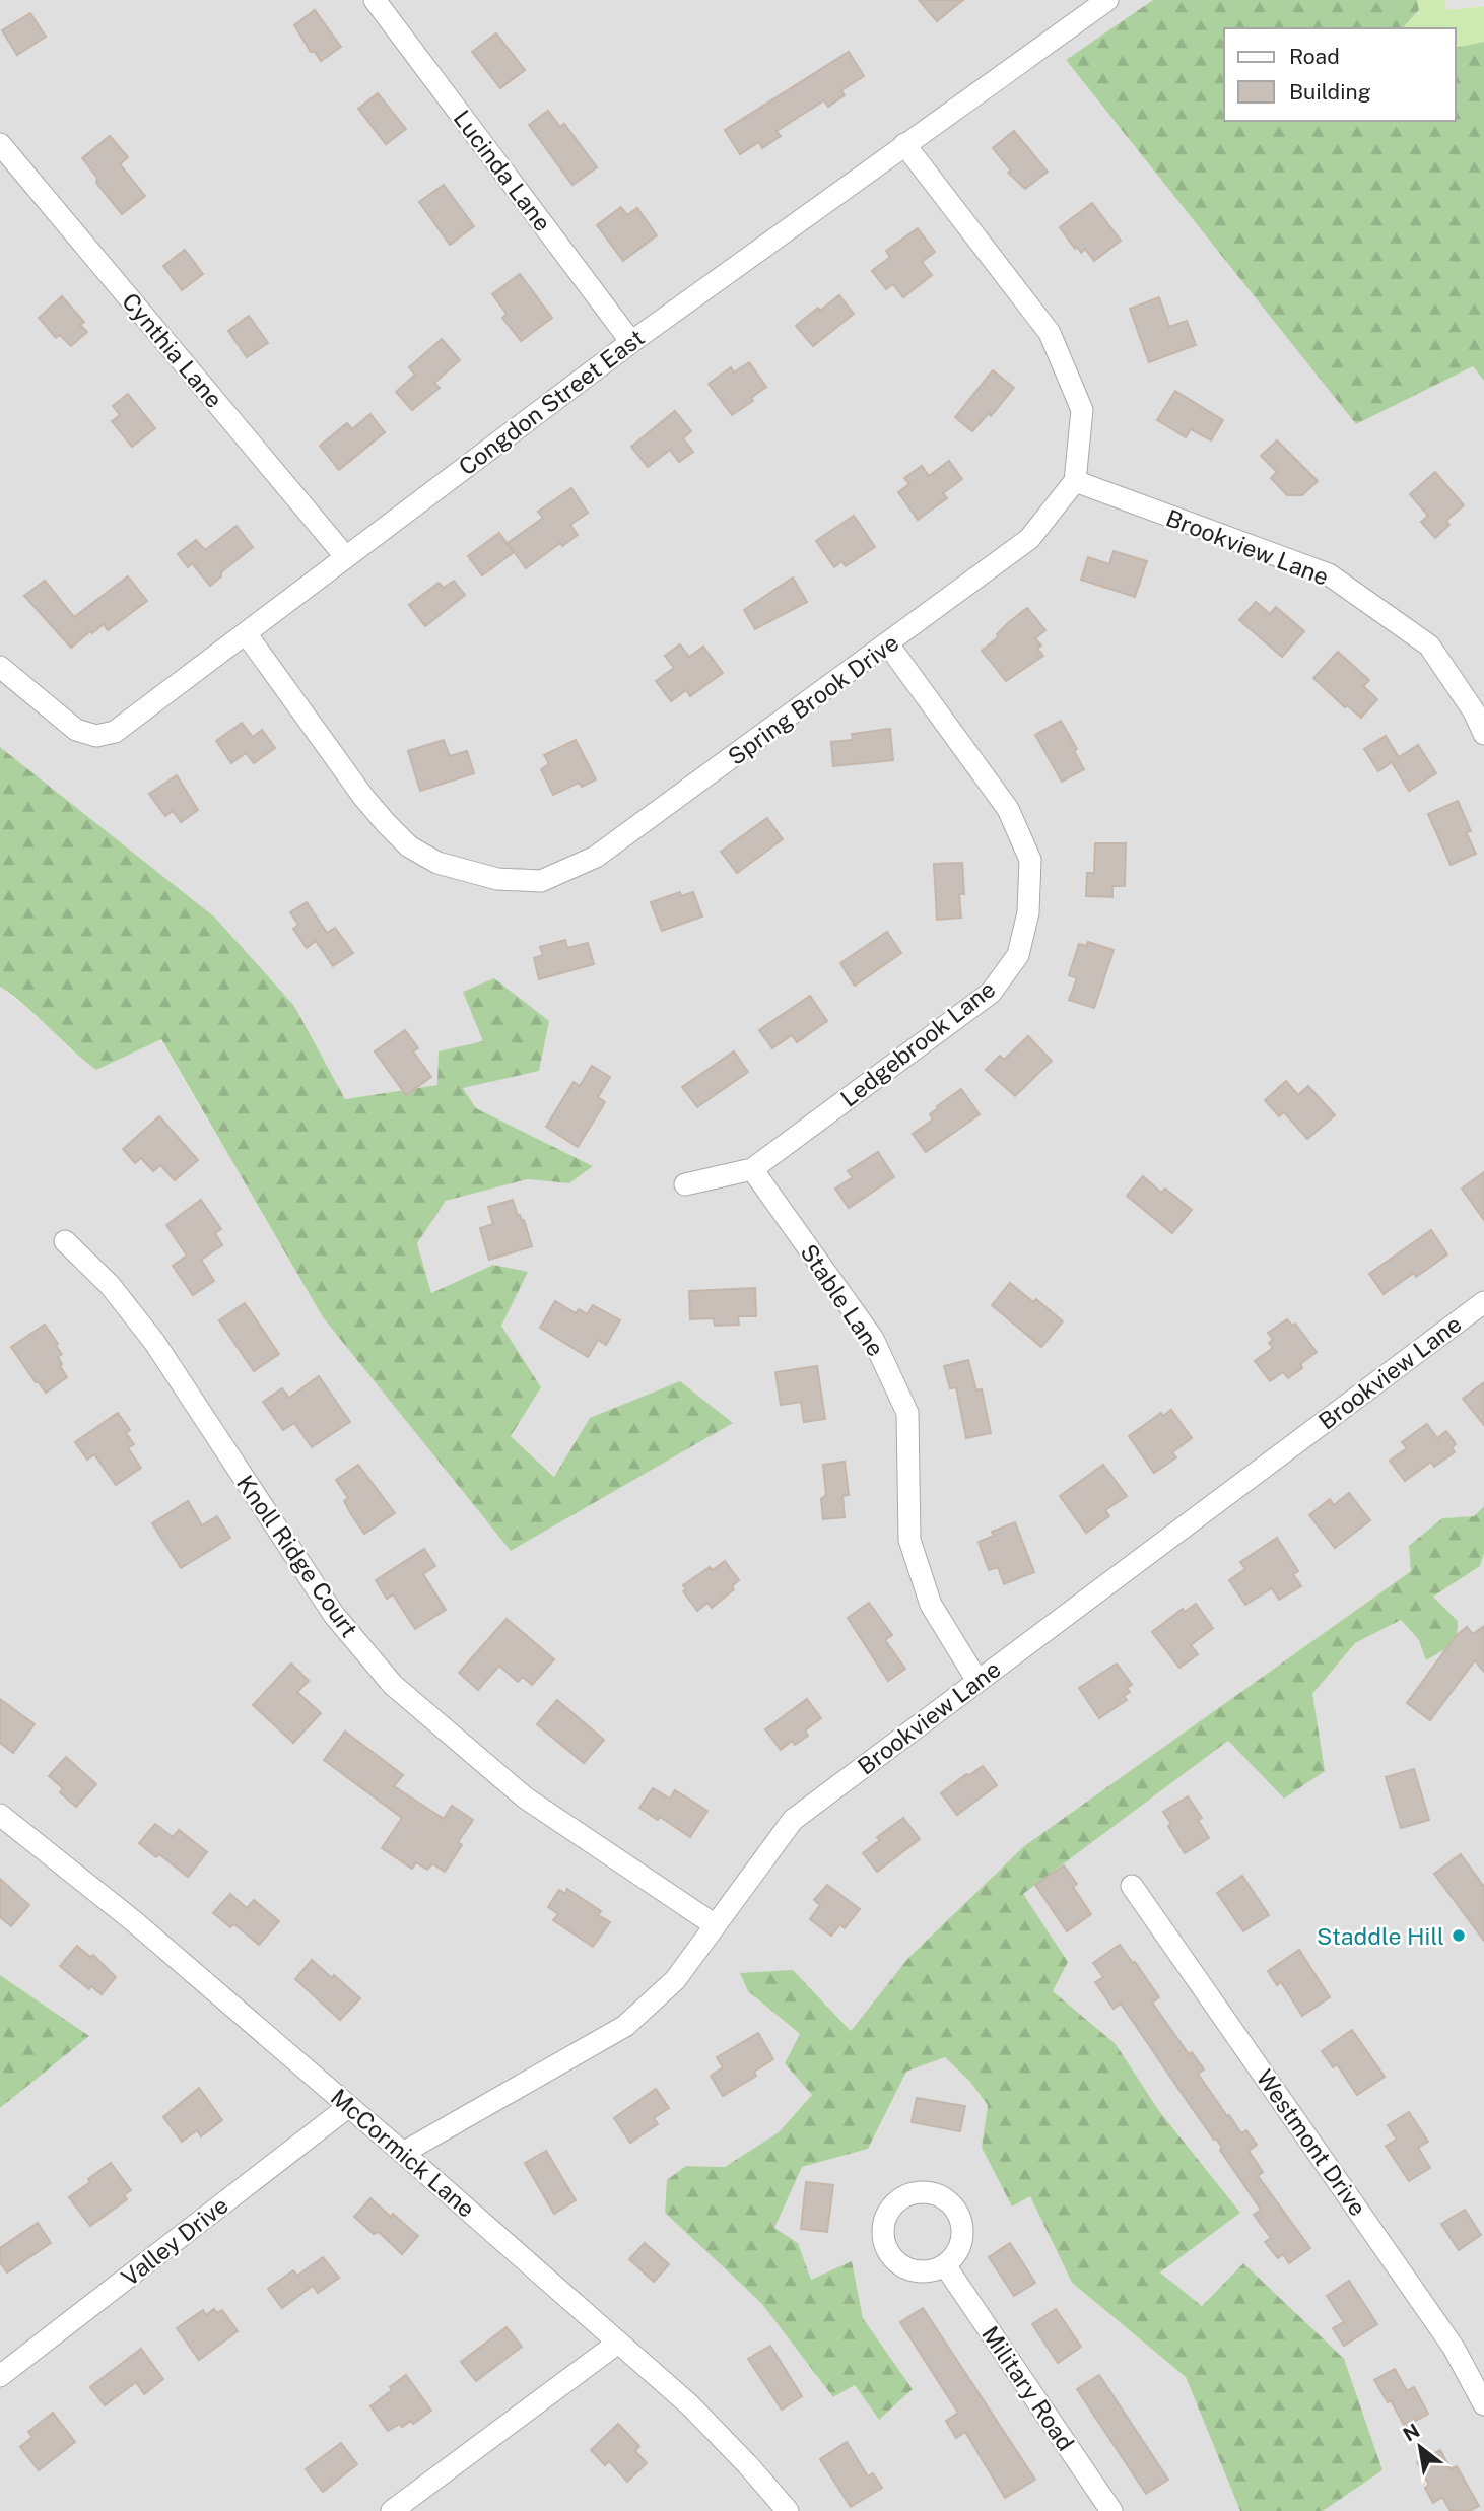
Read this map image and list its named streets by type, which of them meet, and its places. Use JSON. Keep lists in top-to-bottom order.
{
  "streets": {
    "street": [
      "Lucinda Lane",
      "Cynthia Lane",
      "Congdon Street East",
      "Brookview Lane",
      "Spring Brook Drive",
      "Ledgebrook Lane",
      "Stable Lane",
      "Knoll Ridge Court",
      "Westmont Drive",
      "McCormick Lane",
      "Valley Drive",
      "Military Road"
    ]
  },
  "crossings": [
    ["Lucinda Lane", "Congdon Street East"],
    ["Cynthia Lane", "Congdon Street East"],
    ["Congdon Street East", "Spring Brook Drive"],
    ["Brookview Lane", "Spring Brook Drive"],
    ["Brookview Lane", "Stable Lane"],
    ["Brookview Lane", "Knoll Ridge Court"],
    ["Brookview Lane", "McCormick Lane"],
    ["Spring Brook Drive", "Ledgebrook Lane"],
    ["Ledgebrook Lane", "Stable Lane"],
    ["McCormick Lane", "Valley Drive"]
  ],
  "places": ["Staddle Hill"],
  "legend": ["Road", "Building"],
  "north": "top left"
}
